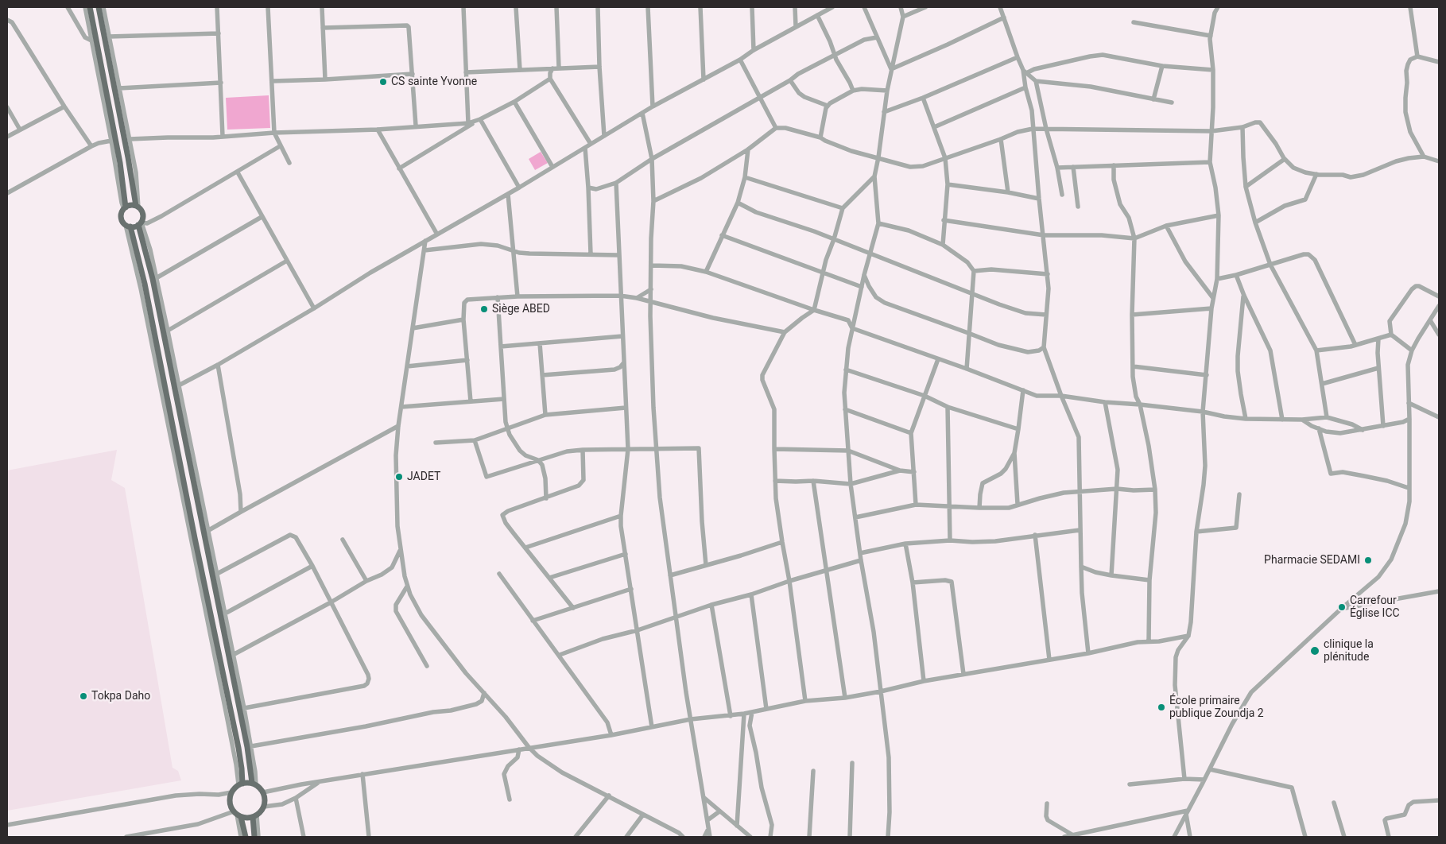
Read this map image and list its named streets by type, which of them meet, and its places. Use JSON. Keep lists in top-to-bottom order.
{
  "places": [
    "CS sainte Yvonne",
    "Siège ABED",
    "JADET",
    "Pharmacie SEDAMI",
    "Carrefour Église ICC",
    "clinique la plénitude",
    "Tokpa Daho",
    "École primaire publique Zoundja 2"
  ]
}
